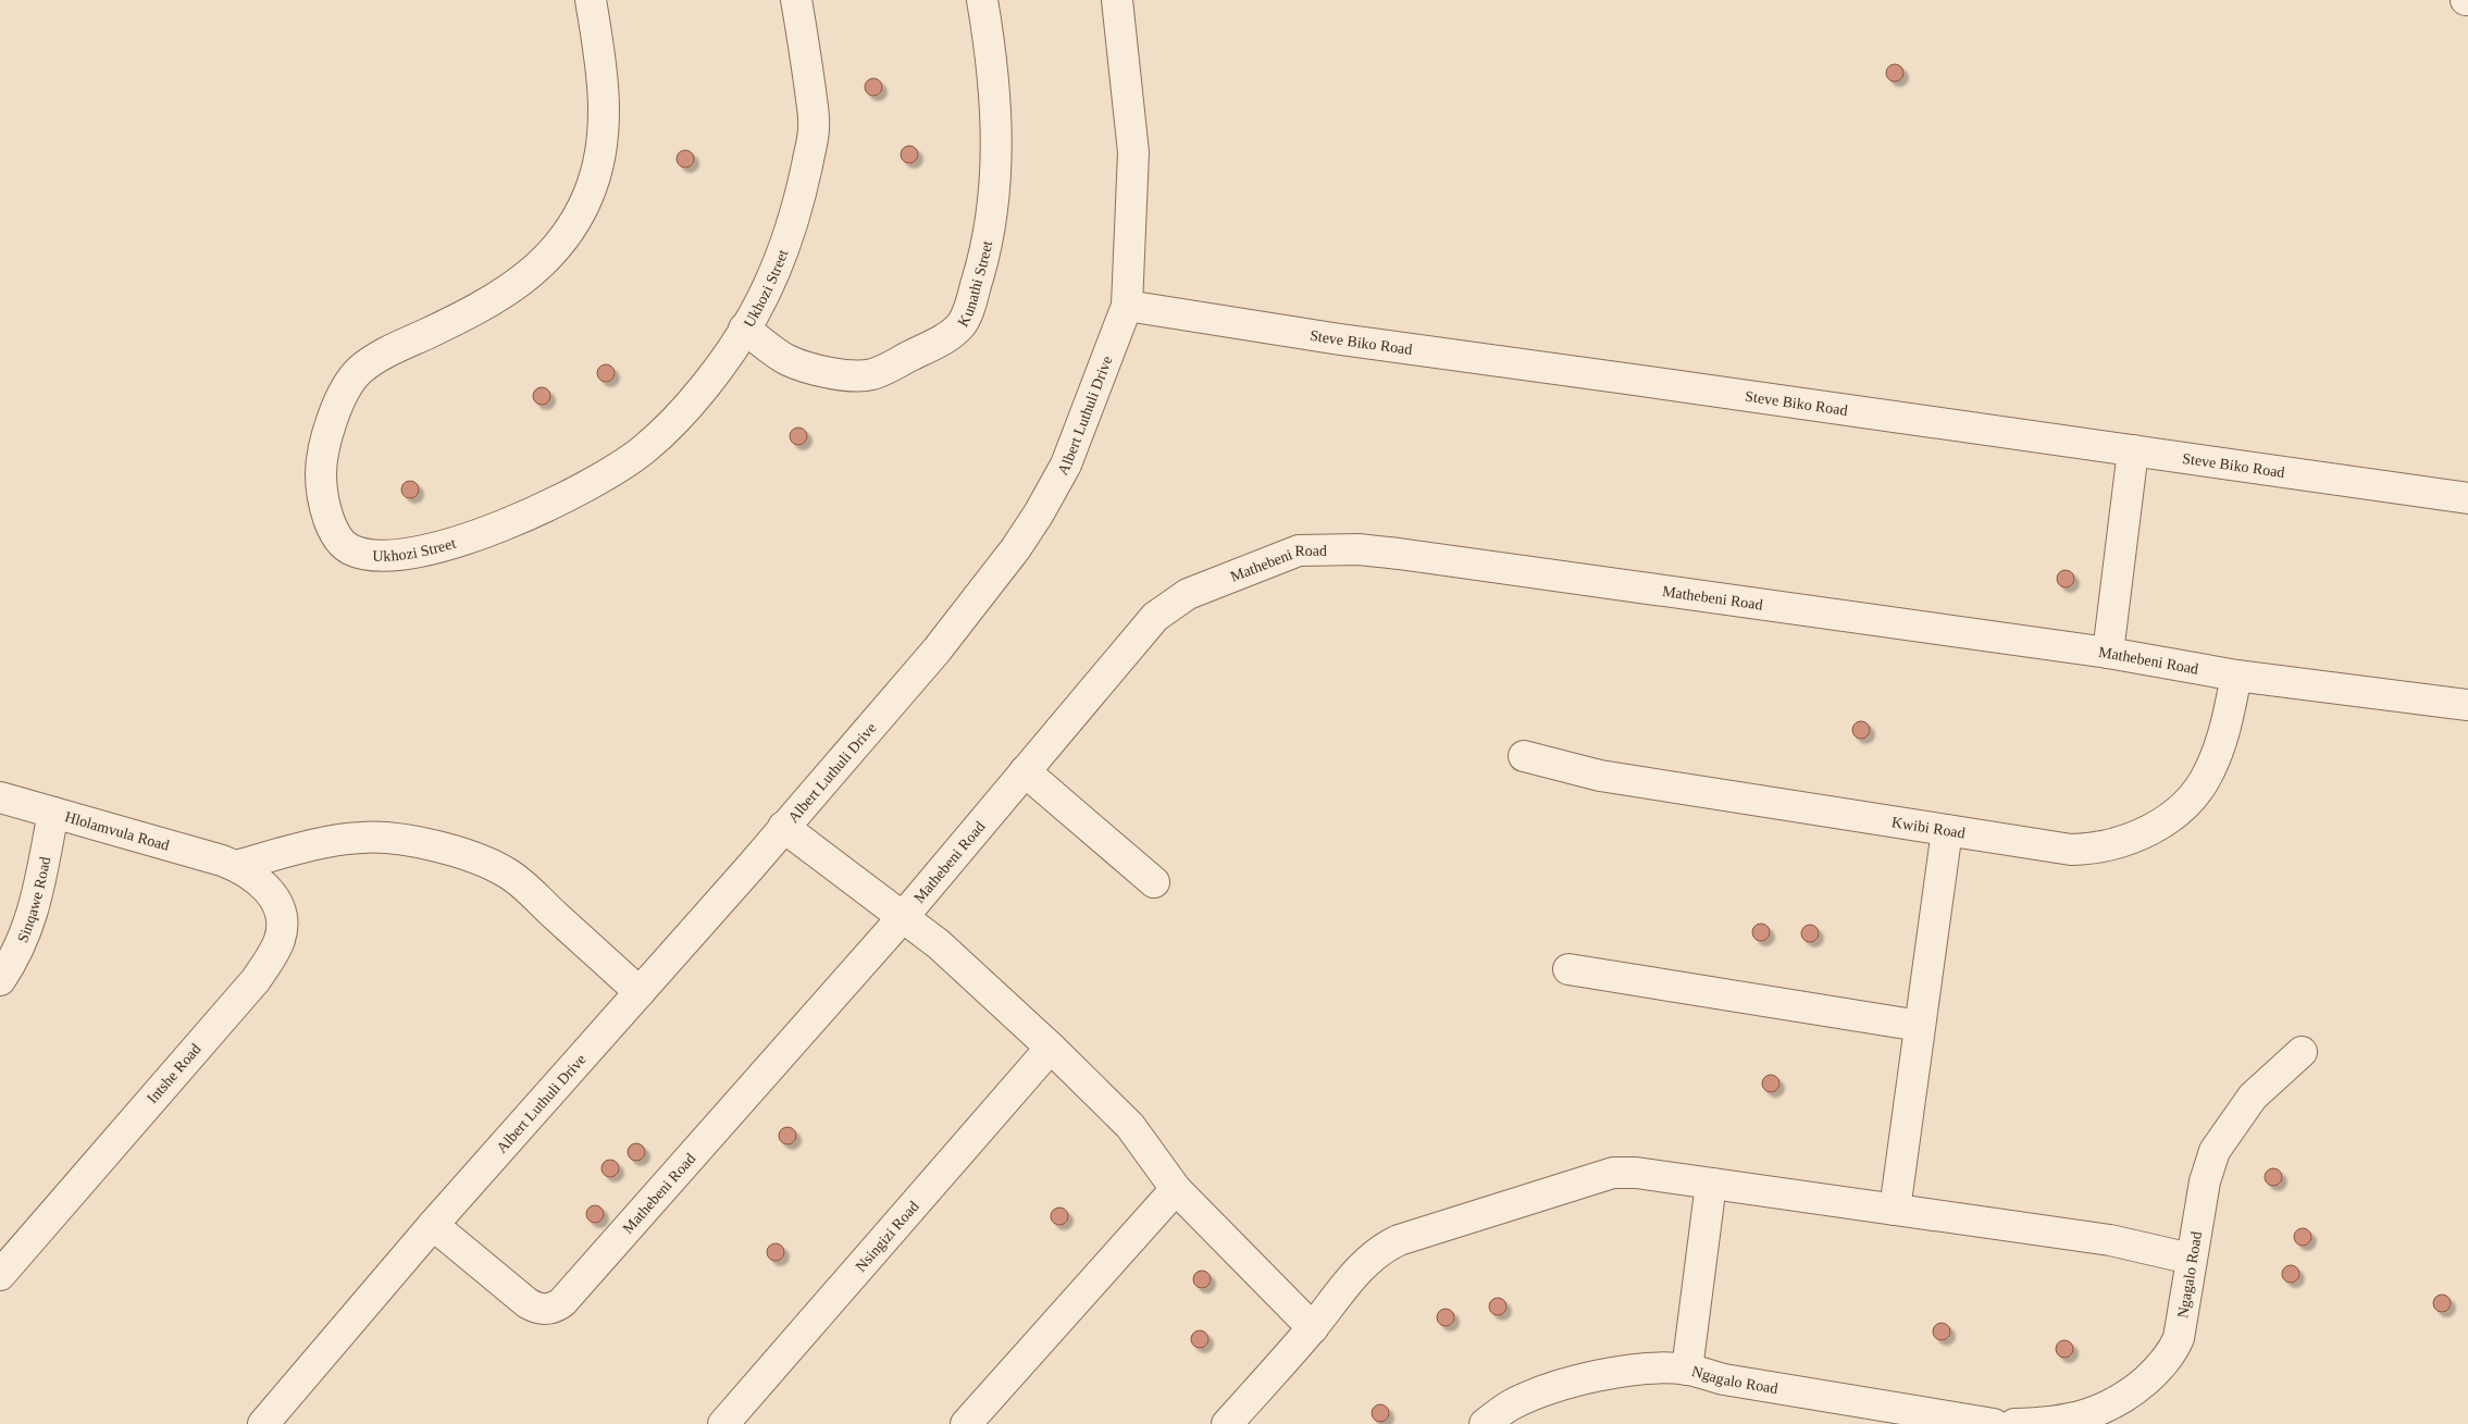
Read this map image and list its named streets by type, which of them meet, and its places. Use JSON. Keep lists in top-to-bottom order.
{
  "streets": {
    "street": [
      "Kunathi Street",
      "Ukhozi Street",
      "Steve Biko Road",
      "Albert Luthuli Drive",
      "Mathebeni Road",
      "Kwibi Road",
      "Hlolamvula Road",
      "Sinqawe Road",
      "Intshe Road",
      "Nsingizi Road",
      "Ngagalo Road"
    ]
  },
  "crossings": [
    ["Kunathi Street", "Ukhozi Street"],
    ["Steve Biko Road", "Albert Luthuli Drive"],
    ["Albert Luthuli Drive", "Mathebeni Road"],
    ["Mathebeni Road", "Kwibi Road"],
    ["Hlolamvula Road", "Sinqawe Road"],
    ["Hlolamvula Road", "Intshe Road"]
  ]
}
